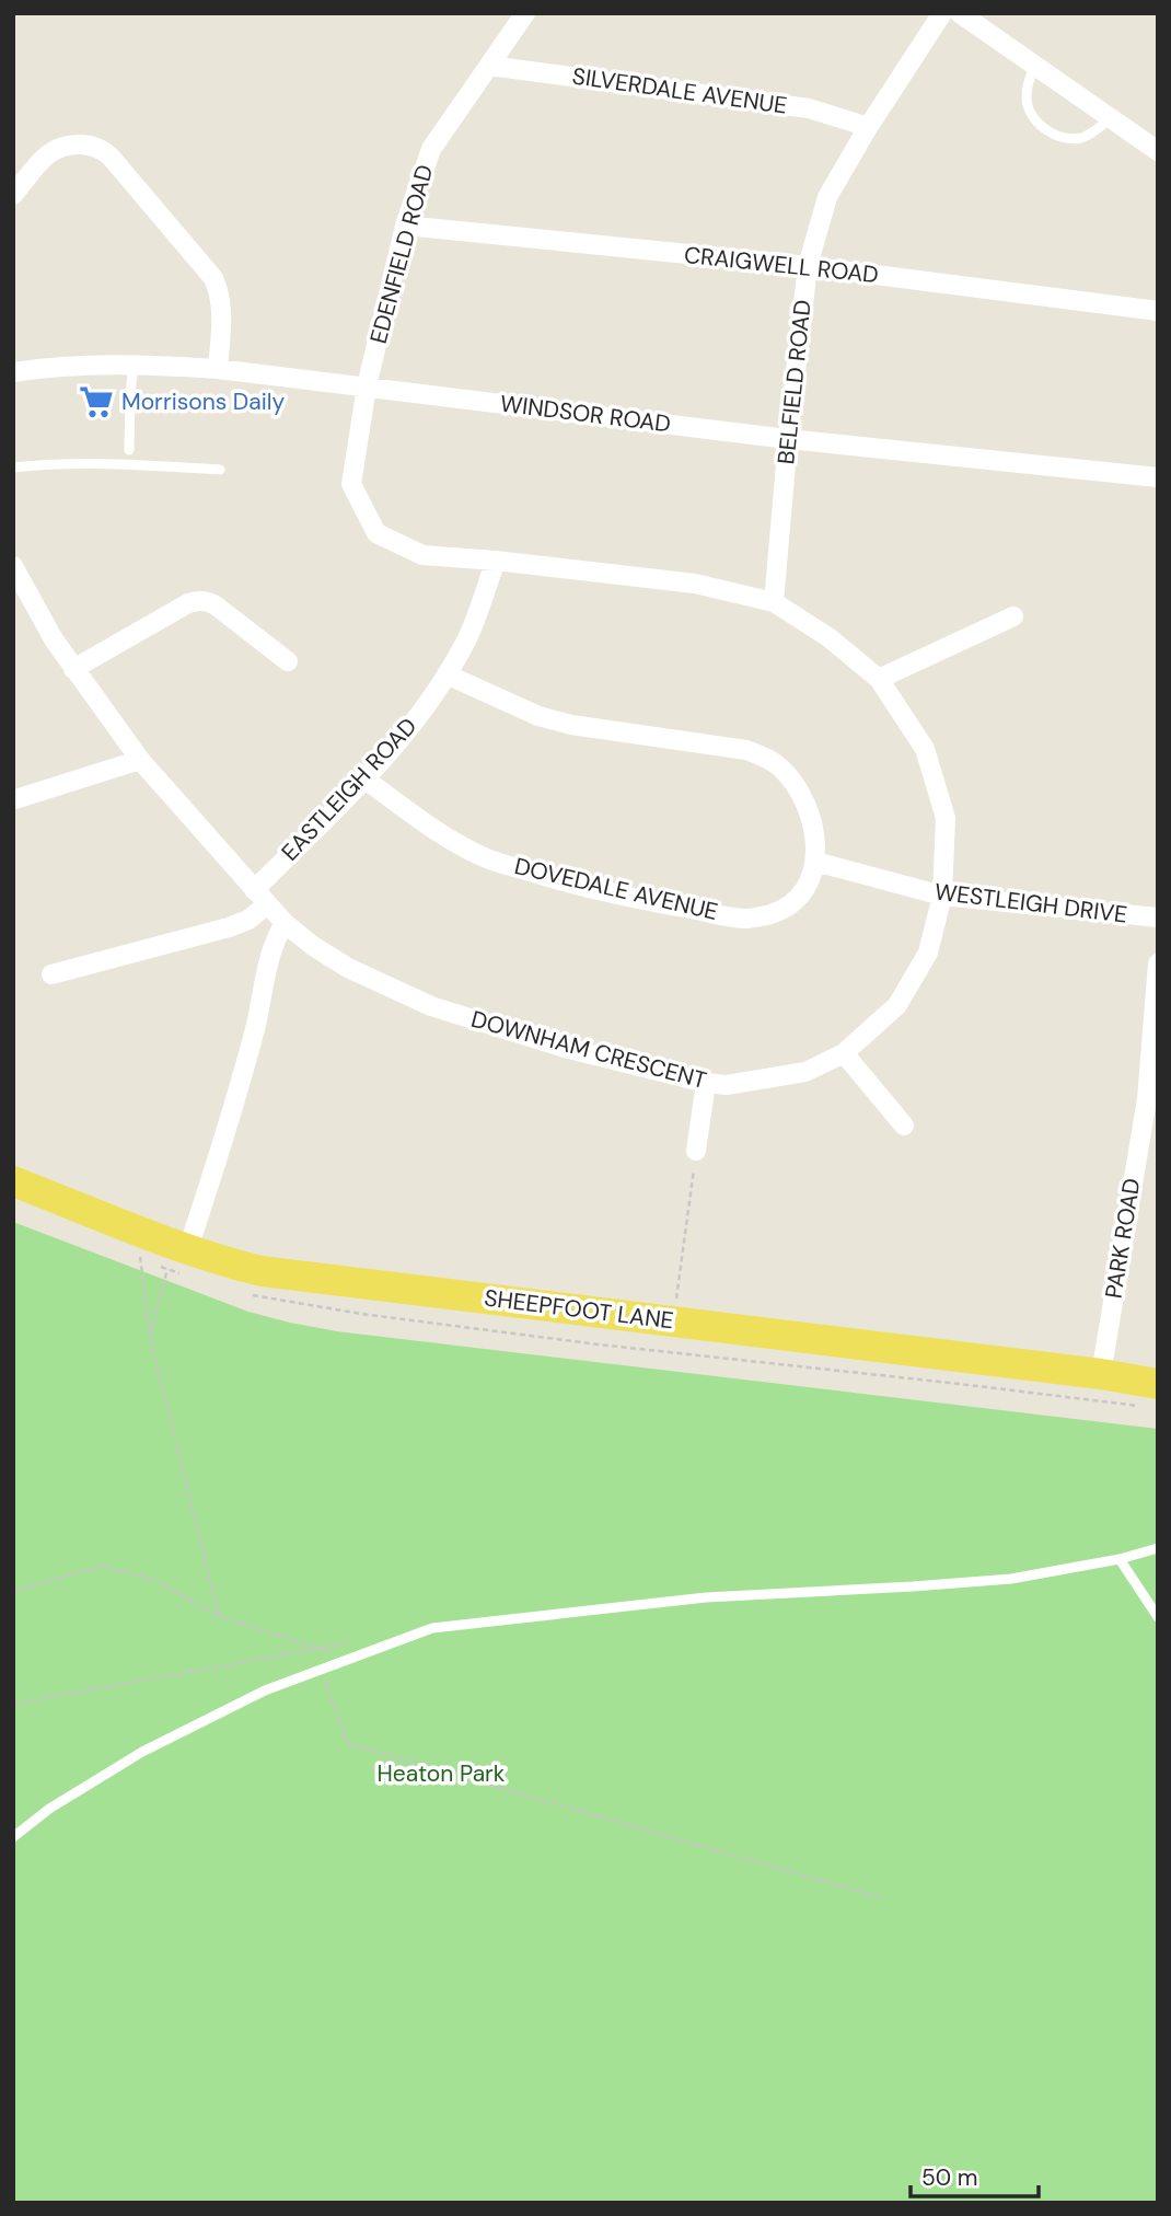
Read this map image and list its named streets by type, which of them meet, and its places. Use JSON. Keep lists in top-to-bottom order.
{
  "streets": {
    "main road": ["SHEEPFOOT LANE"],
    "street": [
      "SILVERDALE AVENUE",
      "EDENFIELD ROAD",
      "CRAIGWELL ROAD",
      "BELFIELD ROAD",
      "WINDSOR ROAD",
      "EASTLEIGH ROAD",
      "DOVEDALE AVENUE",
      "WESTLEIGH DRIVE",
      "DOWNHAM CRESCENT",
      "PARK ROAD"
    ]
  },
  "crossings": [
    ["SILVERDALE AVENUE", "EDENFIELD ROAD"],
    ["SILVERDALE AVENUE", "BELFIELD ROAD"],
    ["EDENFIELD ROAD", "CRAIGWELL ROAD"],
    ["EDENFIELD ROAD", "WINDSOR ROAD"],
    ["EDENFIELD ROAD", "DOWNHAM CRESCENT"],
    ["CRAIGWELL ROAD", "BELFIELD ROAD"],
    ["BELFIELD ROAD", "WINDSOR ROAD"],
    ["BELFIELD ROAD", "DOWNHAM CRESCENT"],
    ["WINDSOR ROAD", "DOWNHAM CRESCENT"],
    ["EASTLEIGH ROAD", "DOVEDALE AVENUE"],
    ["EASTLEIGH ROAD", "DOWNHAM CRESCENT"],
    ["DOVEDALE AVENUE", "WESTLEIGH DRIVE"],
    ["WESTLEIGH DRIVE", "DOWNHAM CRESCENT"],
    ["PARK ROAD", "SHEEPFOOT LANE"]
  ],
  "parks": ["Heaton Park"],
  "places": {
    "supermarket": ["Morrisons Daily"]
  },
  "scale_bar": "50 m"
}
